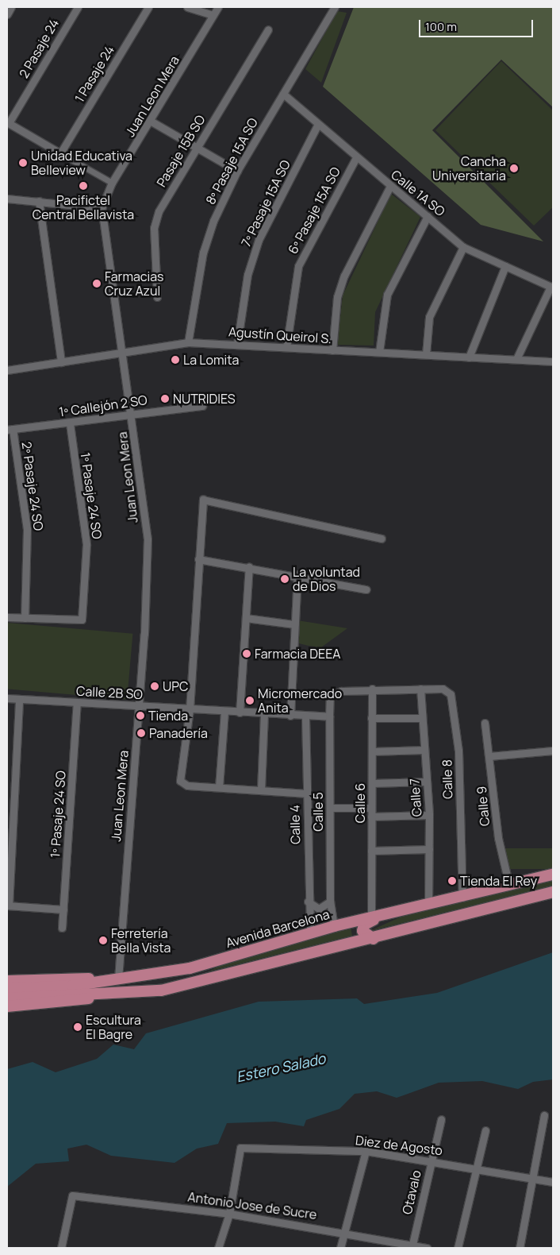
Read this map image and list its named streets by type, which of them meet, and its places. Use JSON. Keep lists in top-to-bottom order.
{
  "streets": {
    "main road": ["Avenida Barcelona"],
    "street": [
      "2 Pasaje 24",
      "1 Pasaje 24",
      "Juan Leon Mera",
      "Pasaje 15B SO",
      "8º Pasaje 15A SO",
      "Calle 1A SO",
      "7º Pasaje 15A SO",
      "6º Pasaje 15A SO",
      "Agustín Queirol S.",
      "1º Callejón 2 SO",
      "2º Pasaje 24 SO",
      "1º Pasaje 24 SO",
      "Calle 2B SO",
      "Calle 8",
      "Calle 7",
      "Calle 6",
      "Calle 9",
      "Calle 5",
      "Calle 4",
      "Diez de Agosto",
      "Otavalo",
      "Antonio Jose de Sucre"
    ]
  },
  "crossings": [
    ["Juan Leon Mera", "Agustín Queirol S."],
    ["Juan Leon Mera", "1º Callejón 2 SO"],
    ["Juan Leon Mera", "Calle 2B SO"],
    ["Juan Leon Mera", "Avenida Barcelona"],
    ["8º Pasaje 15A SO", "Calle 1A SO"],
    ["8º Pasaje 15A SO", "Agustín Queirol S."],
    ["Calle 1A SO", "7º Pasaje 15A SO"],
    ["Calle 1A SO", "6º Pasaje 15A SO"],
    ["7º Pasaje 15A SO", "Agustín Queirol S."],
    ["6º Pasaje 15A SO", "Agustín Queirol S."],
    ["1º Callejón 2 SO", "2º Pasaje 24 SO"],
    ["1º Callejón 2 SO", "1º Pasaje 24 SO"],
    ["2º Pasaje 24 SO", "1º Pasaje 24 SO"],
    ["1º Pasaje 24 SO", "Calle 2B SO"],
    ["Calle 2B SO", "Calle 5"],
    ["Calle 2B SO", "Calle 4"],
    ["Calle 8", "Calle 7"],
    ["Calle 8", "Calle 6"],
    ["Calle 8", "Calle 5"],
    ["Calle 8", "Avenida Barcelona"],
    ["Calle 7", "Avenida Barcelona"],
    ["Calle 6", "Avenida Barcelona"],
    ["Calle 9", "Avenida Barcelona"],
    ["Calle 5", "Avenida Barcelona"],
    ["Calle 4", "Avenida Barcelona"],
    ["Diez de Agosto", "Otavalo"],
    ["Diez de Agosto", "Antonio Jose de Sucre"],
    ["Otavalo", "Antonio Jose de Sucre"]
  ],
  "water": ["Estero Salado"],
  "places": [
    "Unidad Educativa Belleview",
    "Cancha Universitaria",
    "Pacifictel Central Bellavista",
    "Farmacias Cruz Azul",
    "La Lomita",
    "NUTRIDIES",
    "La voluntad de Dios",
    "Farmacia DEEA",
    "UPC",
    "Micromercado Anita",
    "Tienda",
    "Panadería",
    "Tienda El Rey",
    "Ferretería Bella Vista",
    "Escultura El Bagre"
  ],
  "scale_bar": "100 m"
}
